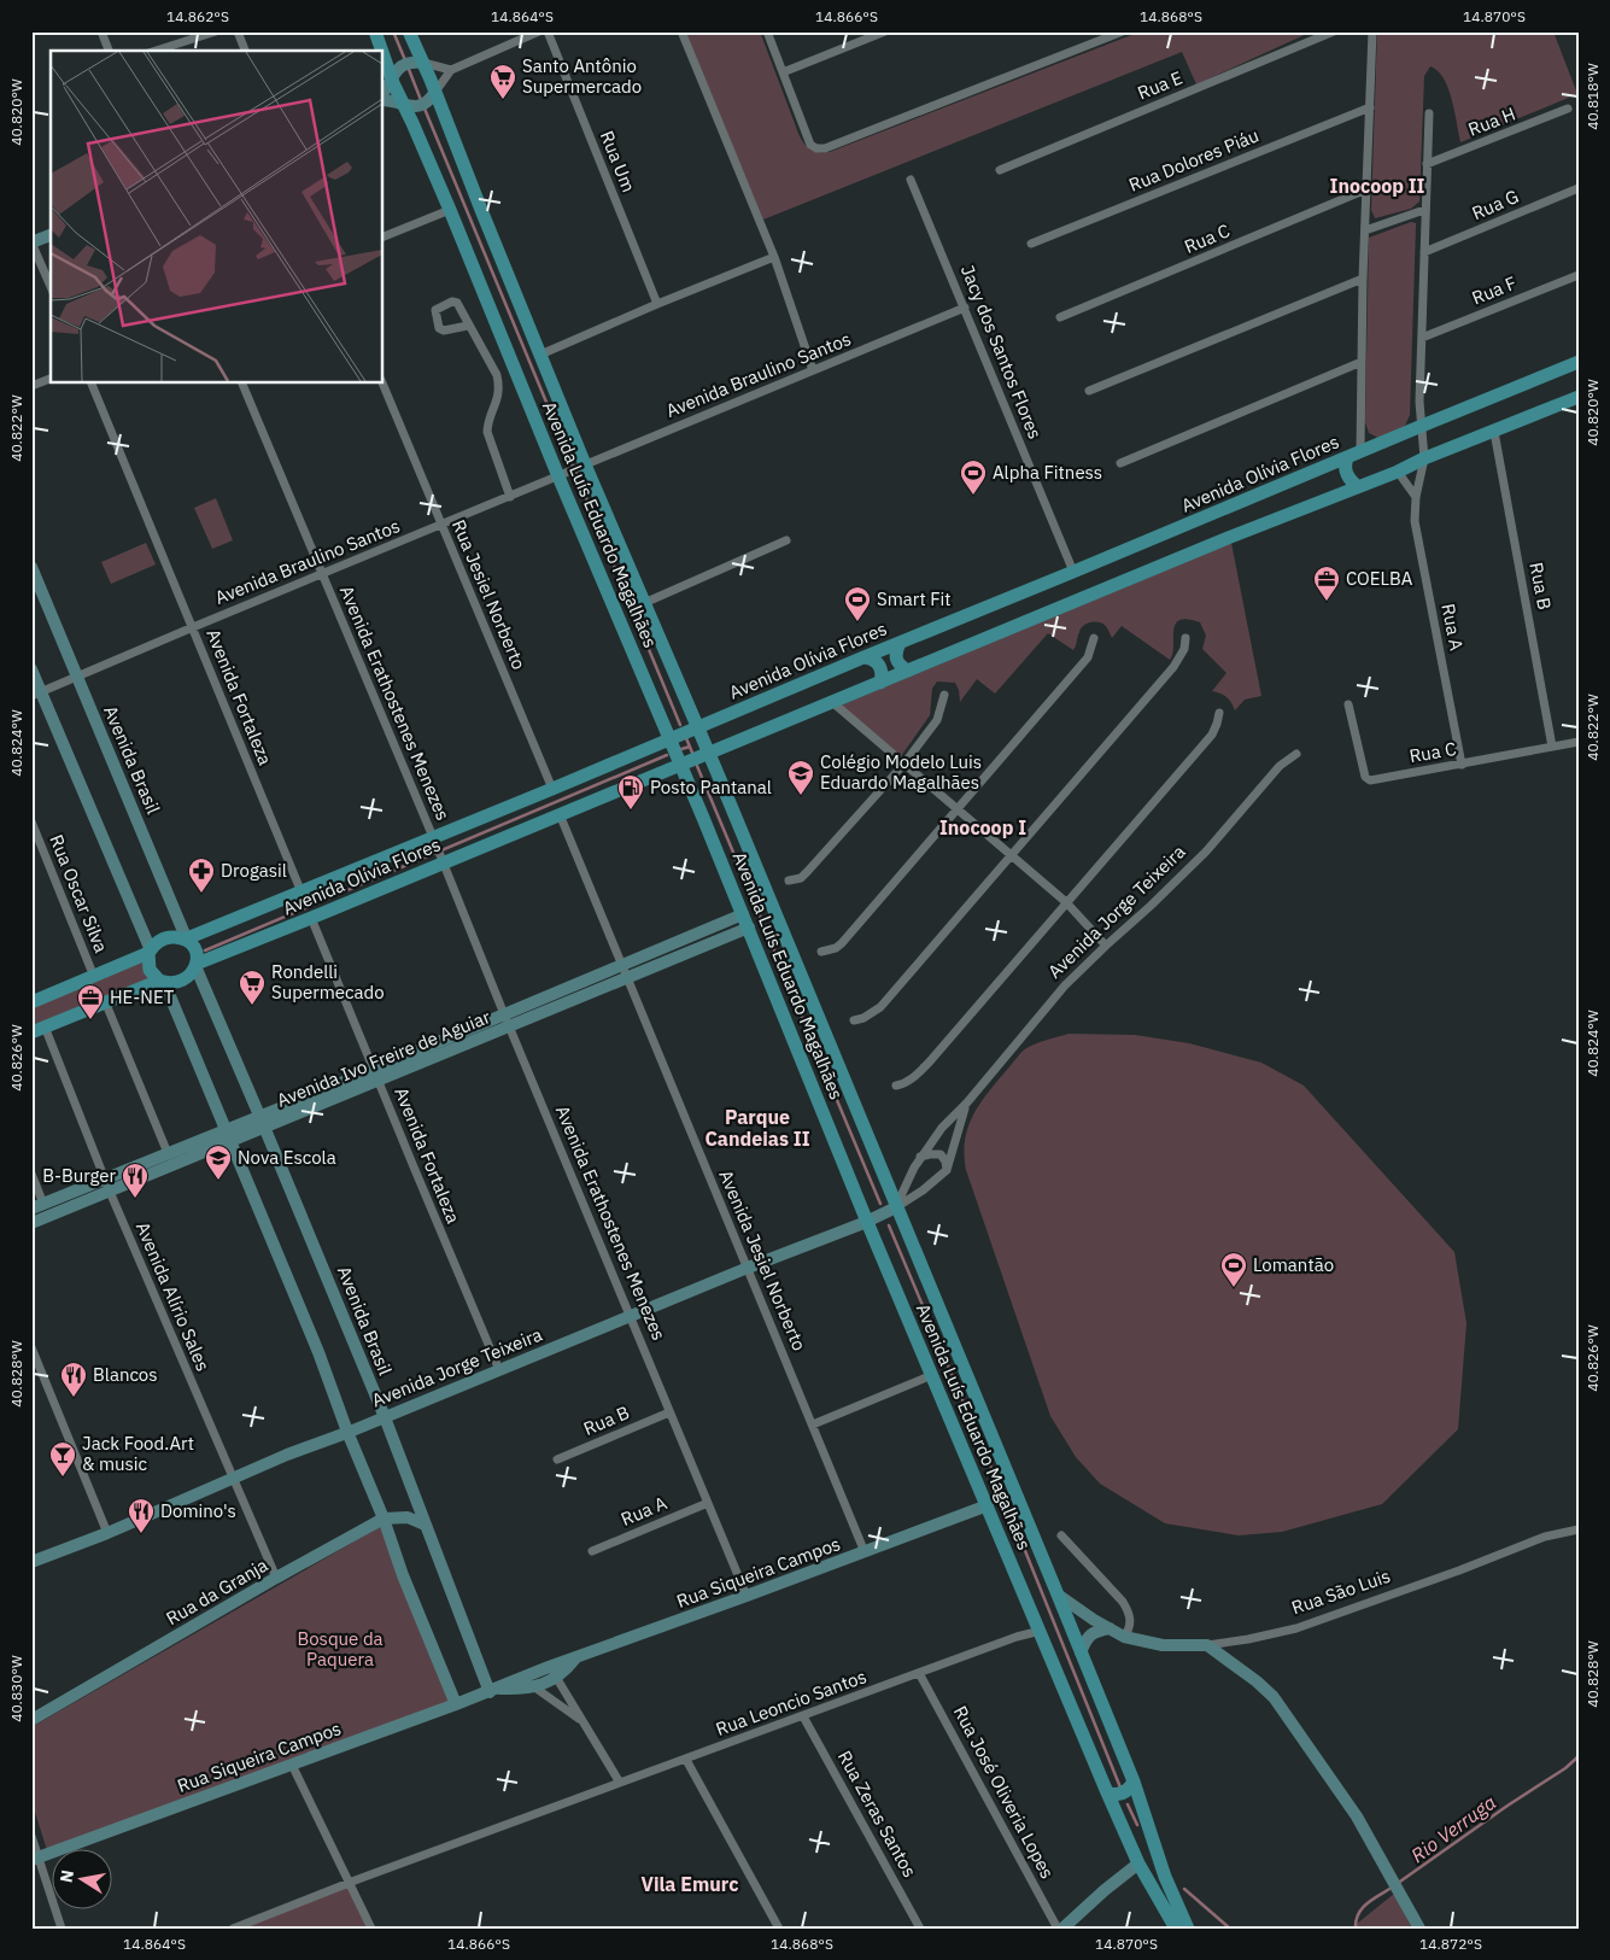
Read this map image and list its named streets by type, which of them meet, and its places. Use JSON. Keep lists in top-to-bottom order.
{
  "streets": {
    "main road": ["Avenida Olívia Flores", "Avenida Luís Eduardo Magalhães", "Avenida Brasil"],
    "street": [
      "Rua E",
      "Rua H",
      "Rua Dolores Piáu",
      "Rua Um",
      "Rua G",
      "Rua C",
      "Rua F",
      "Jacy dos Santos Flores",
      "Avenida Braulino Santos",
      "Rua B",
      "Rua Jesiel Norberto",
      "Rua A",
      "Avenida Fortaleza",
      "Avenida Erathostenes Menezes",
      "Rua Oscar Silva",
      "Avenida Jorge Teixeira",
      "Avenida Ivo Freire de Aguiar",
      "Avenida Jesiel Norberto",
      "Avenida Alírio Sales",
      "Rua Siqueira Campos",
      "Rua da Granja",
      "Rua São Luis",
      "Rua Leoncio Santos",
      "Rua José Oliveria Lopes",
      "Rua Zeras Santos"
    ]
  },
  "crossings": [
    ["Rua H", "Rua A"],
    ["Rua G", "Rua A"],
    ["Rua C", "Rua B"],
    ["Rua C", "Rua A"],
    ["Rua F", "Rua A"],
    ["Jacy dos Santos Flores", "Avenida Braulino Santos"],
    ["Jacy dos Santos Flores", "Avenida Olívia Flores"],
    ["Avenida Braulino Santos", "Avenida Luís Eduardo Magalhães"],
    ["Avenida Braulino Santos", "Rua Jesiel Norberto"],
    ["Avenida Braulino Santos", "Avenida Fortaleza"],
    ["Avenida Braulino Santos", "Avenida Erathostenes Menezes"],
    ["Avenida Braulino Santos", "Avenida Brasil"],
    ["Avenida Olívia Flores", "Avenida Luís Eduardo Magalhães"],
    ["Avenida Olívia Flores", "Rua B"],
    ["Avenida Olívia Flores", "Rua Jesiel Norberto"],
    ["Avenida Olívia Flores", "Rua A"],
    ["Avenida Olívia Flores", "Avenida Fortaleza"],
    ["Avenida Olívia Flores", "Avenida Erathostenes Menezes"],
    ["Avenida Olívia Flores", "Avenida Brasil"],
    ["Avenida Olívia Flores", "Rua Oscar Silva"],
    ["Avenida Olívia Flores", "Avenida Jesiel Norberto"],
    ["Avenida Olívia Flores", "Avenida Alírio Sales"],
    ["Avenida Luís Eduardo Magalhães", "Avenida Jorge Teixeira"],
    ["Avenida Luís Eduardo Magalhães", "Avenida Ivo Freire de Aguiar"],
    ["Avenida Luís Eduardo Magalhães", "Rua Siqueira Campos"],
    ["Avenida Luís Eduardo Magalhães", "Rua São Luis"],
    ["Avenida Luís Eduardo Magalhães", "Rua Leoncio Santos"],
    ["Rua B", "Avenida Erathostenes Menezes"],
    ["Rua A", "Avenida Erathostenes Menezes"],
    ["Avenida Fortaleza", "Avenida Jorge Teixeira"],
    ["Avenida Fortaleza", "Avenida Ivo Freire de Aguiar"],
    ["Avenida Erathostenes Menezes", "Avenida Jorge Teixeira"],
    ["Avenida Erathostenes Menezes", "Avenida Ivo Freire de Aguiar"],
    ["Avenida Erathostenes Menezes", "Rua Siqueira Campos"],
    ["Avenida Brasil", "Avenida Jorge Teixeira"],
    ["Avenida Brasil", "Avenida Ivo Freire de Aguiar"],
    ["Avenida Brasil", "Rua Siqueira Campos"],
    ["Avenida Jorge Teixeira", "Avenida Jesiel Norberto"],
    ["Avenida Jorge Teixeira", "Avenida Alírio Sales"],
    ["Avenida Ivo Freire de Aguiar", "Avenida Jesiel Norberto"],
    ["Avenida Ivo Freire de Aguiar", "Avenida Alírio Sales"],
    ["Avenida Jesiel Norberto", "Rua Siqueira Campos"],
    ["Avenida Alírio Sales", "Rua da Granja"],
    ["Rua Leoncio Santos", "Rua José Oliveria Lopes"],
    ["Rua Leoncio Santos", "Rua Zeras Santos"]
  ],
  "districts": [
    "Inocoop II",
    "Inocoop I",
    "Parque Candeias II",
    "Vila Emurc"
  ],
  "water": ["Rio Verruga"],
  "parks": ["Bosque da Paquera"],
  "places": {
    "supermarket": ["Santo Antônio Supermercado", "Rondelli Supermecado"],
    "sports": ["Alpha Fitness", "Smart Fit", "Lomantão"],
    "office": ["COELBA", "HE-NET"],
    "school or university": ["Colégio Modelo Luis Eduardo Magalhães", "Nova Escola"],
    "fuel station": ["Posto Pantanal"],
    "pharmacy": ["Drogasil"],
    "restaurant": ["B-Burger", "Blancos", "Domino's"],
    "bar": ["Jack Food.Art & music"]
  },
  "north": "left",
  "coordinates": [
    "14.862°S",
    "14.864°S",
    "14.866°S",
    "14.868°S",
    "14.870°S",
    "40.818°W",
    "40.820°W",
    "40.822°W",
    "40.824°W",
    "40.826°W",
    "40.828°W",
    "40.830°W",
    "14.872°S"
  ]
}
